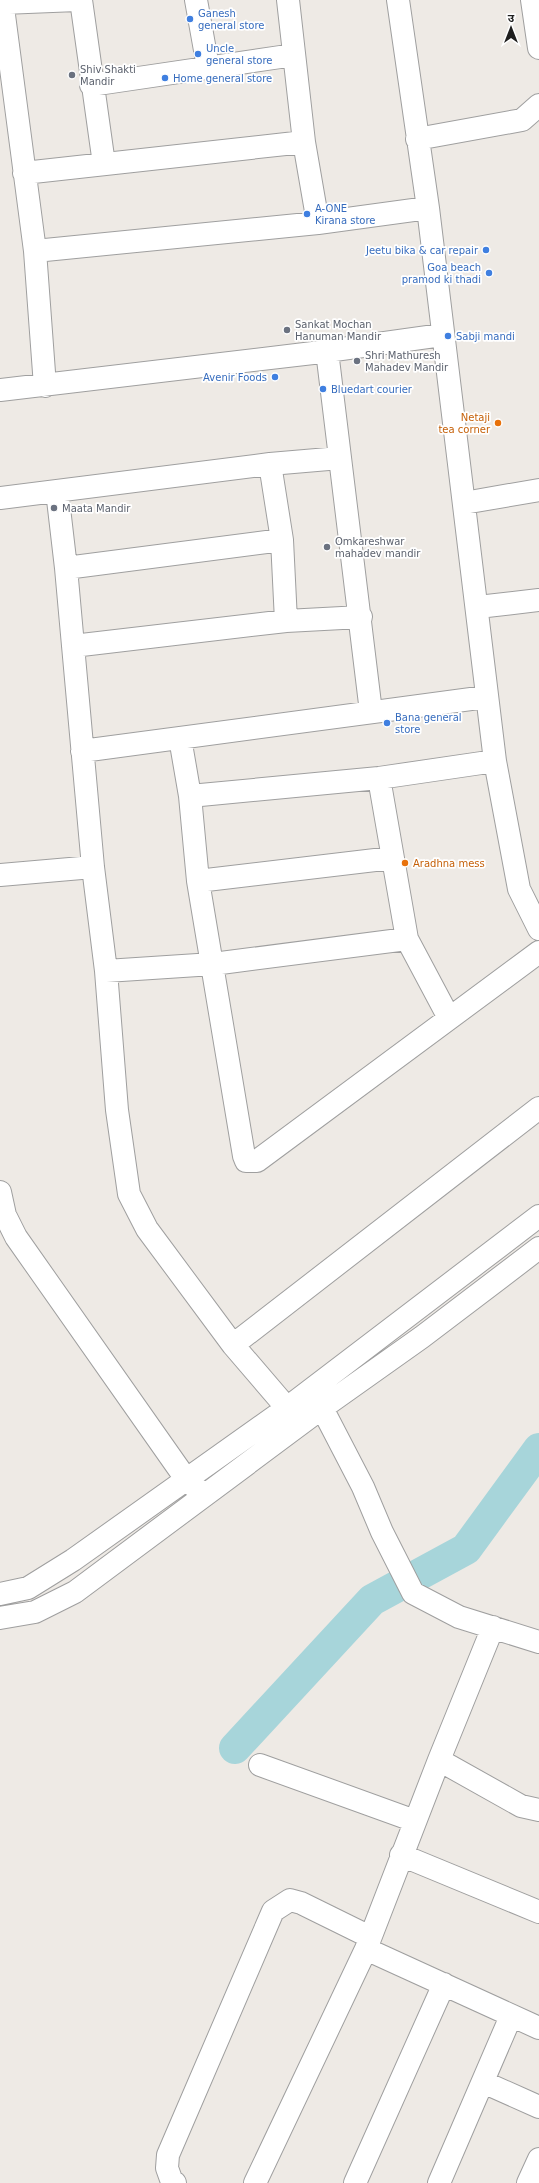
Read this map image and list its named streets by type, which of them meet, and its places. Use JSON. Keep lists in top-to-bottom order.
{
  "places": [
    "Ganesh general store",
    "Uncle general store",
    "Shiv Shakti Mandir",
    "Home general store",
    "A-ONE Kirana store",
    "Jeetu bika & car repair",
    "Goa beach pramod ki thadi",
    "Sankat Mochan Hanuman Mandir",
    "Sabji mandi",
    "Shri Mathuresh Mahadev Mandir",
    "Avenir Foods",
    "Bluedart courier",
    "Netaji tea corner",
    "Maata Mandir",
    "Omkareshwar mahadev mandir",
    "Bana general store",
    "Aradhna mess"
  ],
  "north": "top"
}
